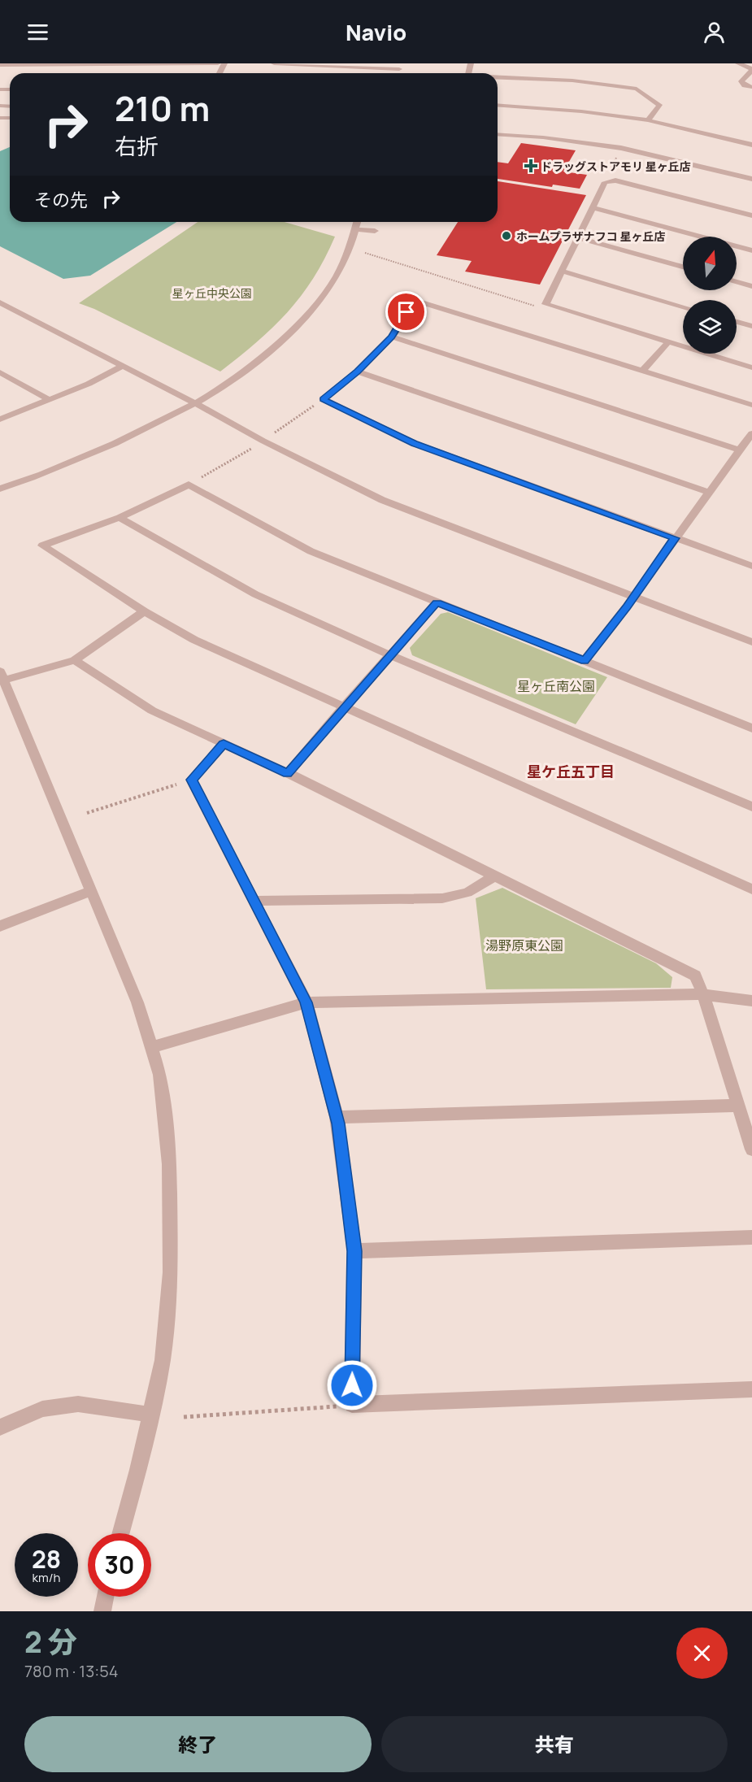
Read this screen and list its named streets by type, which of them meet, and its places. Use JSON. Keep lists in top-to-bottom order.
{
  "districts": ["星ケ丘五丁目"],
  "parks": ["星ヶ丘中央公園", "星ヶ丘南公園", "湯野原東公園"],
  "places": {
    "health": ["ドラッグストアモリ 星ヶ丘店"],
    "other": ["ホームプラザナフコ 星ヶ丘店"]
  },
  "north": "top",
  "page": {
    "header": "Navio",
    "turn": ["210 m", "右折"],
    "then": "その先",
    "speed": "28 km/h",
    "limit": "30",
    "heading": ["2 分", "780 m · 13:54"],
    "buttons": ["終了", "共有"]
  }
}
